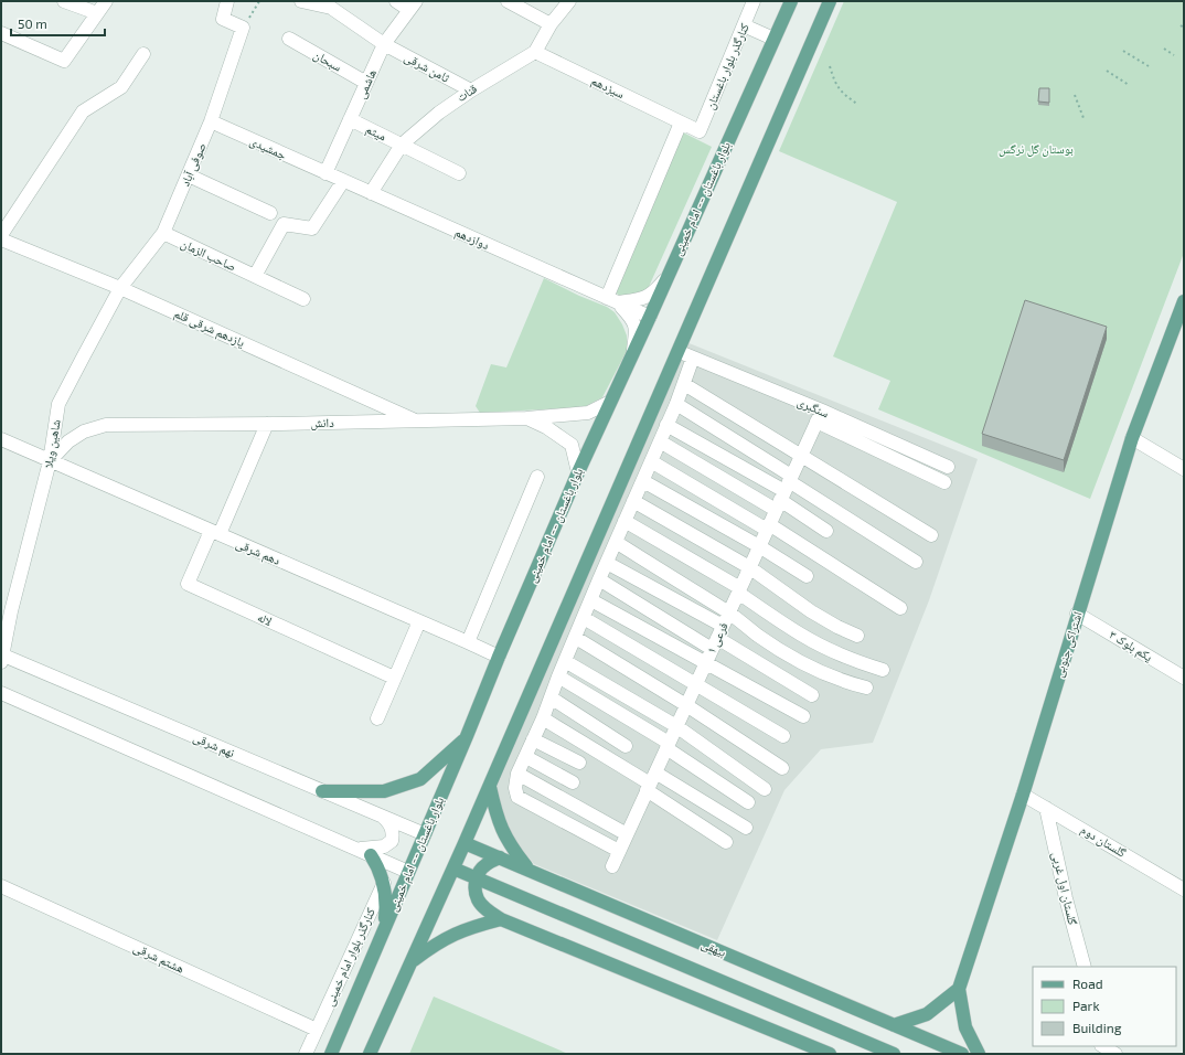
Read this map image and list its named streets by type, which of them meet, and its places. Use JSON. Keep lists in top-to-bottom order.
{
  "streets": {
    "main road": ["بلوار باغستان -- امام خمینی", "اشتراکی جنوبی", "بیهقی"],
    "street": [
      "سبحان",
      "کنارگذر بلوار باغستان",
      "ثامن شرقی",
      "هاشمی",
      "سیزدهم",
      "قنات",
      "میثم",
      "جمشیدی",
      "صوفی آباد",
      "دوازدهم",
      "صاحب الزمان",
      "یازدهم شرقی قلم",
      "سنگبری",
      "دانش",
      "شاهین ویلا",
      "دهم شرقی",
      "لاله",
      "۱ فرعی",
      "یکم بلوک ۳",
      "نهم شرقی",
      "گلستان دوم",
      "گلستان اول غربی",
      "کنارگذر بلوار امام خمینی",
      "هشتم شرقی"
    ]
  },
  "crossings": [
    ["سبحان", "هاشمی"],
    ["کنارگذر بلوار باغستان", "سیزدهم"],
    ["ثامن شرقی", "هاشمی"],
    ["ثامن شرقی", "قنات"],
    ["هاشمی", "میثم"],
    ["هاشمی", "جمشیدی"],
    ["هاشمی", "دوازدهم"],
    ["سیزدهم", "قنات"],
    ["قنات", "میثم"],
    ["قنات", "دوازدهم"],
    ["جمشیدی", "صوفی آباد"],
    ["جمشیدی", "دوازدهم"],
    ["صوفی آباد", "صاحب الزمان"],
    ["صوفی آباد", "یازدهم شرقی قلم"],
    ["صوفی آباد", "شاهین ویلا"],
    ["بلوار باغستان -- امام خمینی", "دوازدهم"],
    ["بلوار باغستان -- امام خمینی", "دانش"],
    ["بلوار باغستان -- امام خمینی", "دهم شرقی"],
    ["بلوار باغستان -- امام خمینی", "نهم شرقی"],
    ["یازدهم شرقی قلم", "دانش"],
    ["یازدهم شرقی قلم", "شاهین ویلا"],
    ["سنگبری", "۱ فرعی"],
    ["دانش", "شاهین ویلا"],
    ["دانش", "دهم شرقی"],
    ["شاهین ویلا", "دهم شرقی"],
    ["شاهین ویلا", "نهم شرقی"],
    ["دهم شرقی", "لاله"],
    ["اشتراکی جنوبی", "یکم بلوک ۳"],
    ["اشتراکی جنوبی", "گلستان دوم"],
    ["گلستان دوم", "گلستان اول غربی"],
    ["کنارگذر بلوار امام خمینی", "هشتم شرقی"]
  ],
  "parks": ["بوستان گل نرگس"],
  "legend": ["Road", "Park", "Building"],
  "scale_bar": "50 m"
}
